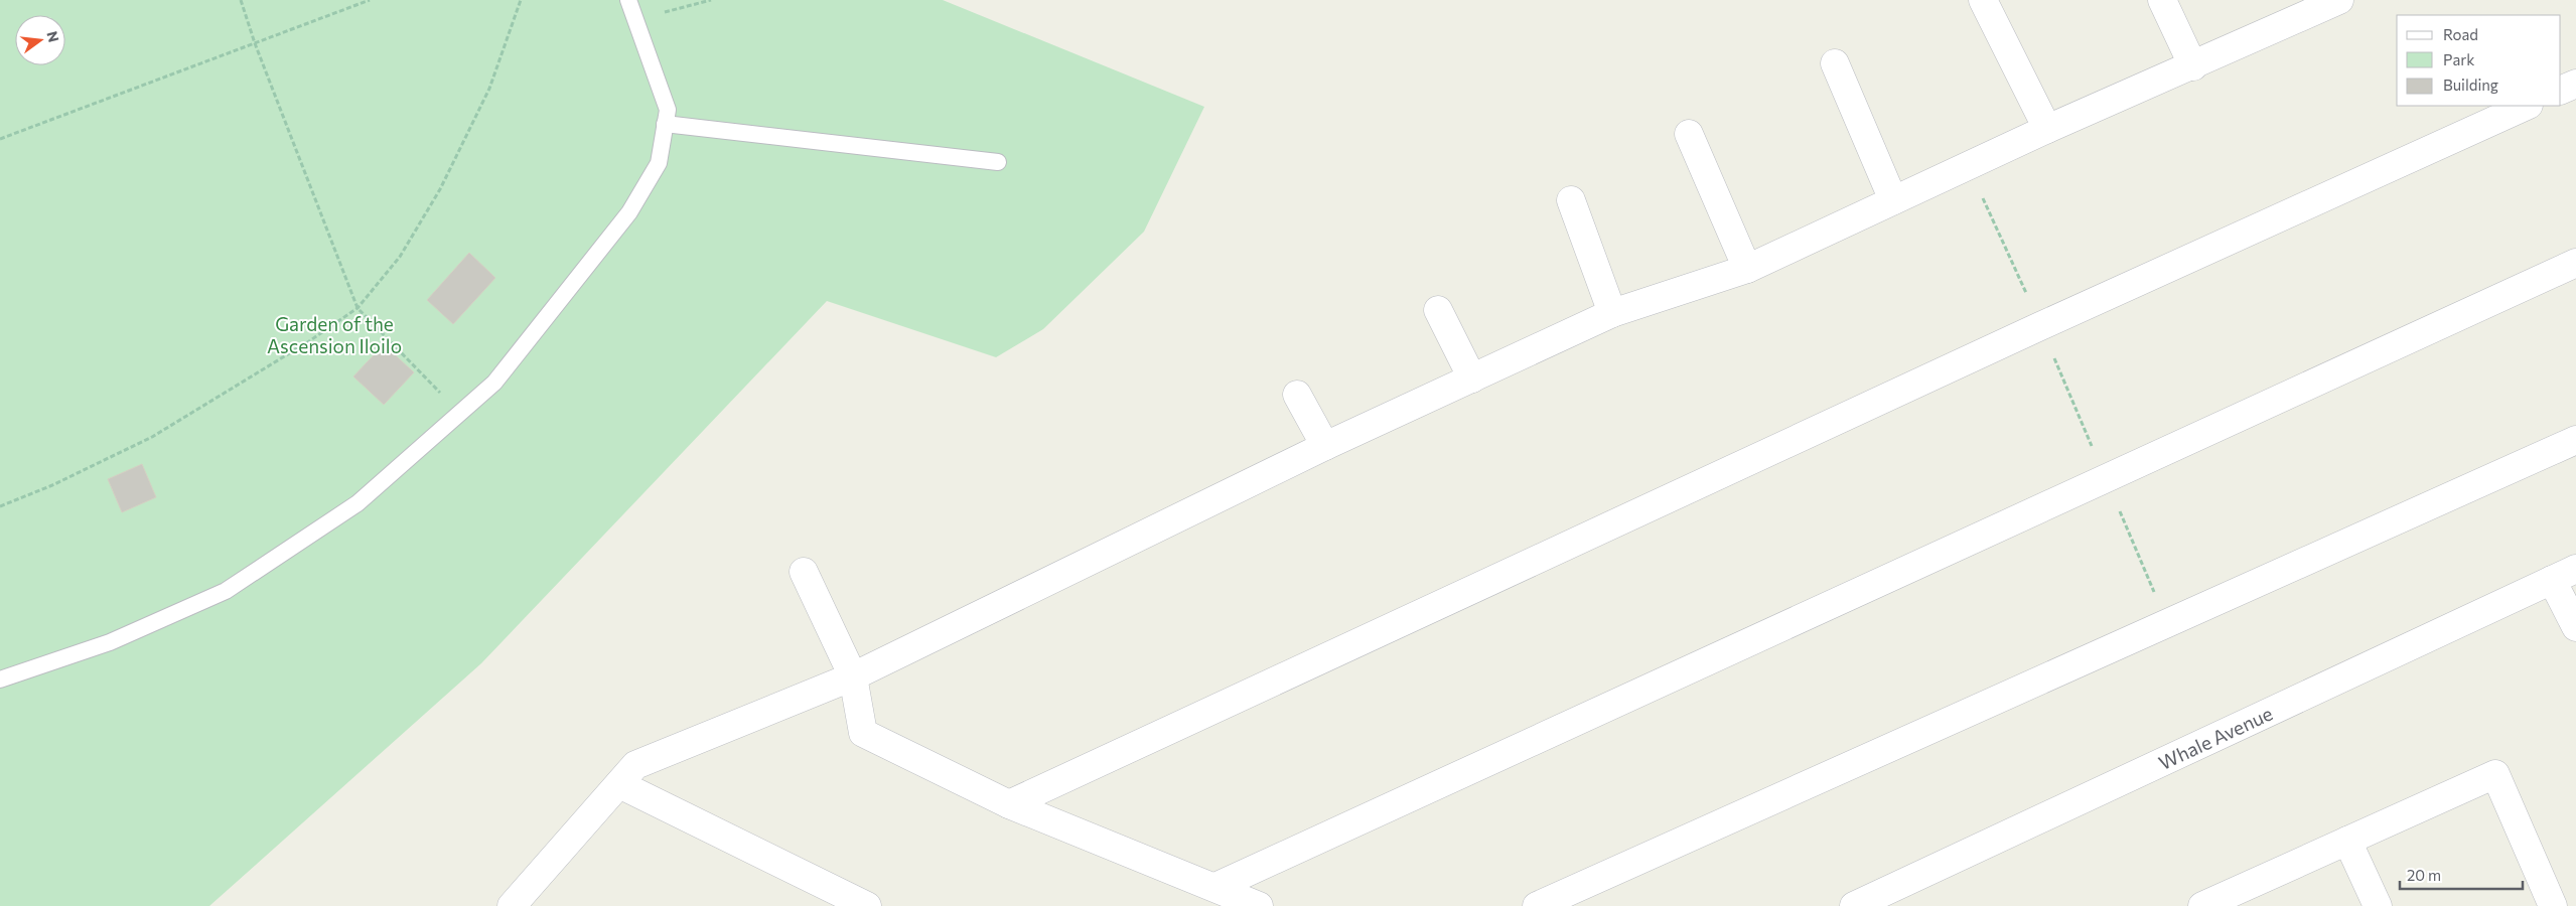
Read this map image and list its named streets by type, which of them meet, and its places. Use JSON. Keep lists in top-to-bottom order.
{
  "streets": {
    "street": ["Whale Avenue"]
  },
  "parks": ["Garden of the Ascension Iloilo"],
  "legend": ["Road", "Park", "Building"],
  "scale_bar": "20 m",
  "north": "right"
}
